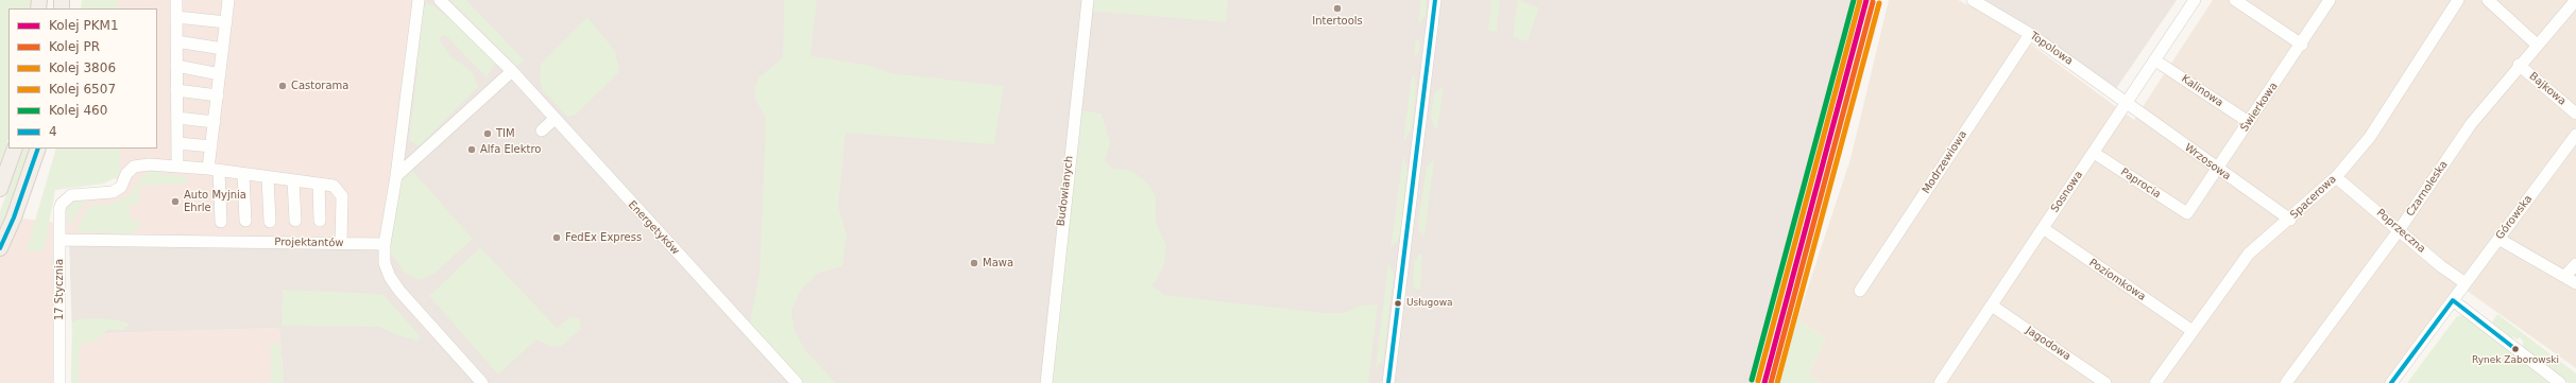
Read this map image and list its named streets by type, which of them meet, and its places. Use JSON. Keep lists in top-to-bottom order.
{
  "streets": {
    "street": [
      "Topolowa",
      "Bajkowa",
      "Kalinowa",
      "Świerkowa",
      "Modrzewiowa",
      "Wrzosowa",
      "Paprocia",
      "Czarnoleska",
      "Budowlanych",
      "Sosnowa",
      "Spacerowa",
      "Górowska",
      "Energetyków",
      "Poprzeczna",
      "Projektantów",
      "Poziomkowa",
      "17 Stycznia",
      "Jagodowa"
    ]
  },
  "crossings": [
    ["Topolowa", "Modrzewiowa"],
    ["Topolowa", "Wrzosowa"],
    ["Topolowa", "Sosnowa"],
    ["Bajkowa", "Czarnoleska"],
    ["Kalinowa", "Świerkowa"],
    ["Kalinowa", "Sosnowa"],
    ["Świerkowa", "Wrzosowa"],
    ["Świerkowa", "Paprocia"],
    ["Wrzosowa", "Sosnowa"],
    ["Wrzosowa", "Spacerowa"],
    ["Paprocia", "Sosnowa"],
    ["Czarnoleska", "Poprzeczna"],
    ["Sosnowa", "Poziomkowa"],
    ["Sosnowa", "Jagodowa"],
    ["Spacerowa", "Poprzeczna"],
    ["Spacerowa", "Poziomkowa"],
    ["Górowska", "Poprzeczna"],
    ["Projektantów", "17 Stycznia"]
  ],
  "places": [
    "Intertools",
    "Castorama",
    "TIM",
    "Alfa Elektro",
    "Auto Myjnia Ehrle",
    "FedEx Express",
    "Mawa",
    "Usługowa",
    "Rynek Zaborowski"
  ],
  "lines": [
    "rail line PKM1",
    "rail line 3806",
    "rail line 460",
    "transit line 4",
    "rail line PR",
    "rail line 6507"
  ],
  "legend": [
    "Kolej PKM1",
    "Kolej PR",
    "Kolej 3806",
    "Kolej 6507",
    "Kolej 460",
    "4"
  ]
}
